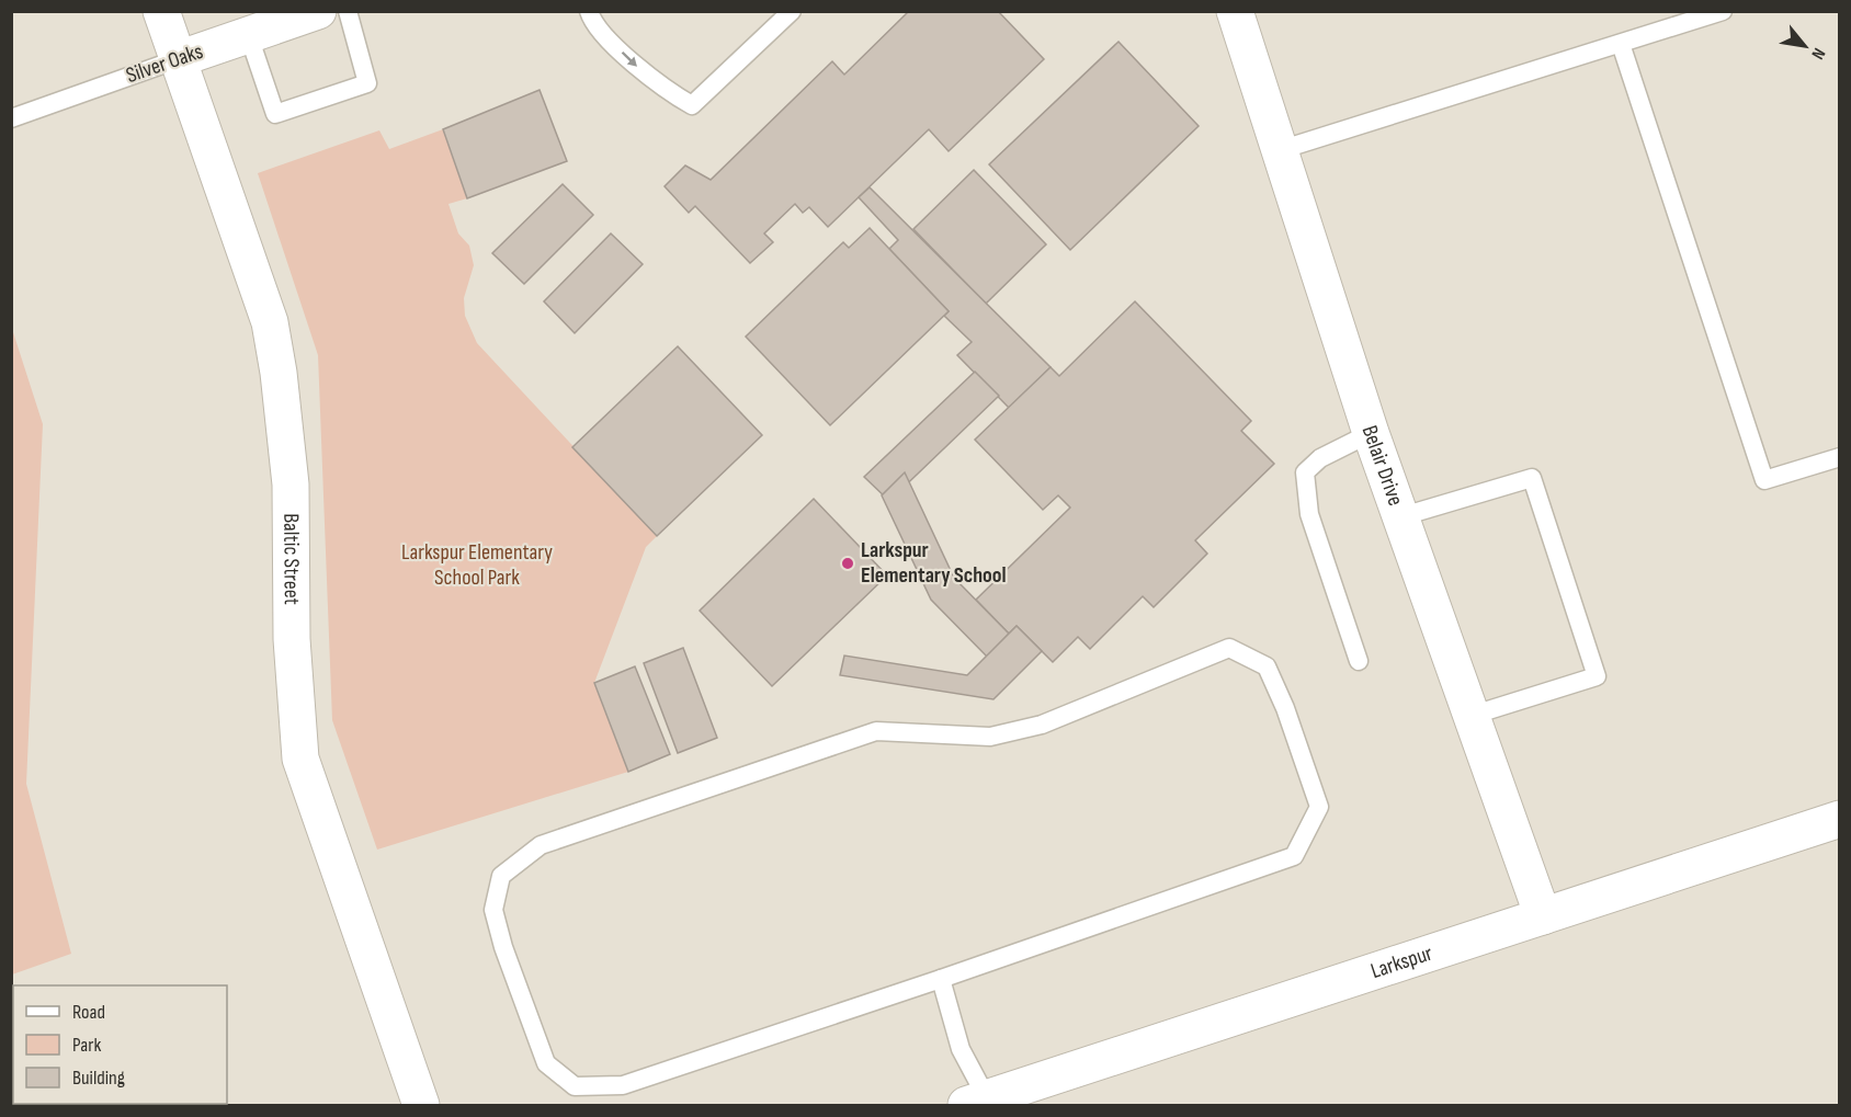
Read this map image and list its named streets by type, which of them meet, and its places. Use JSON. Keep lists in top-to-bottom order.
{
  "streets": {
    "street": [
      "Silver Oaks",
      "Belair Drive",
      "Baltic Street",
      "Larkspur"
    ]
  },
  "crossings": [
    ["Silver Oaks", "Baltic Street"],
    ["Belair Drive", "Larkspur"]
  ],
  "parks": ["Larkspur Elementary School Park"],
  "places": ["Larkspur Elementary School"],
  "legend": ["Road", "Park", "Building"],
  "north": "bottom right"
}
